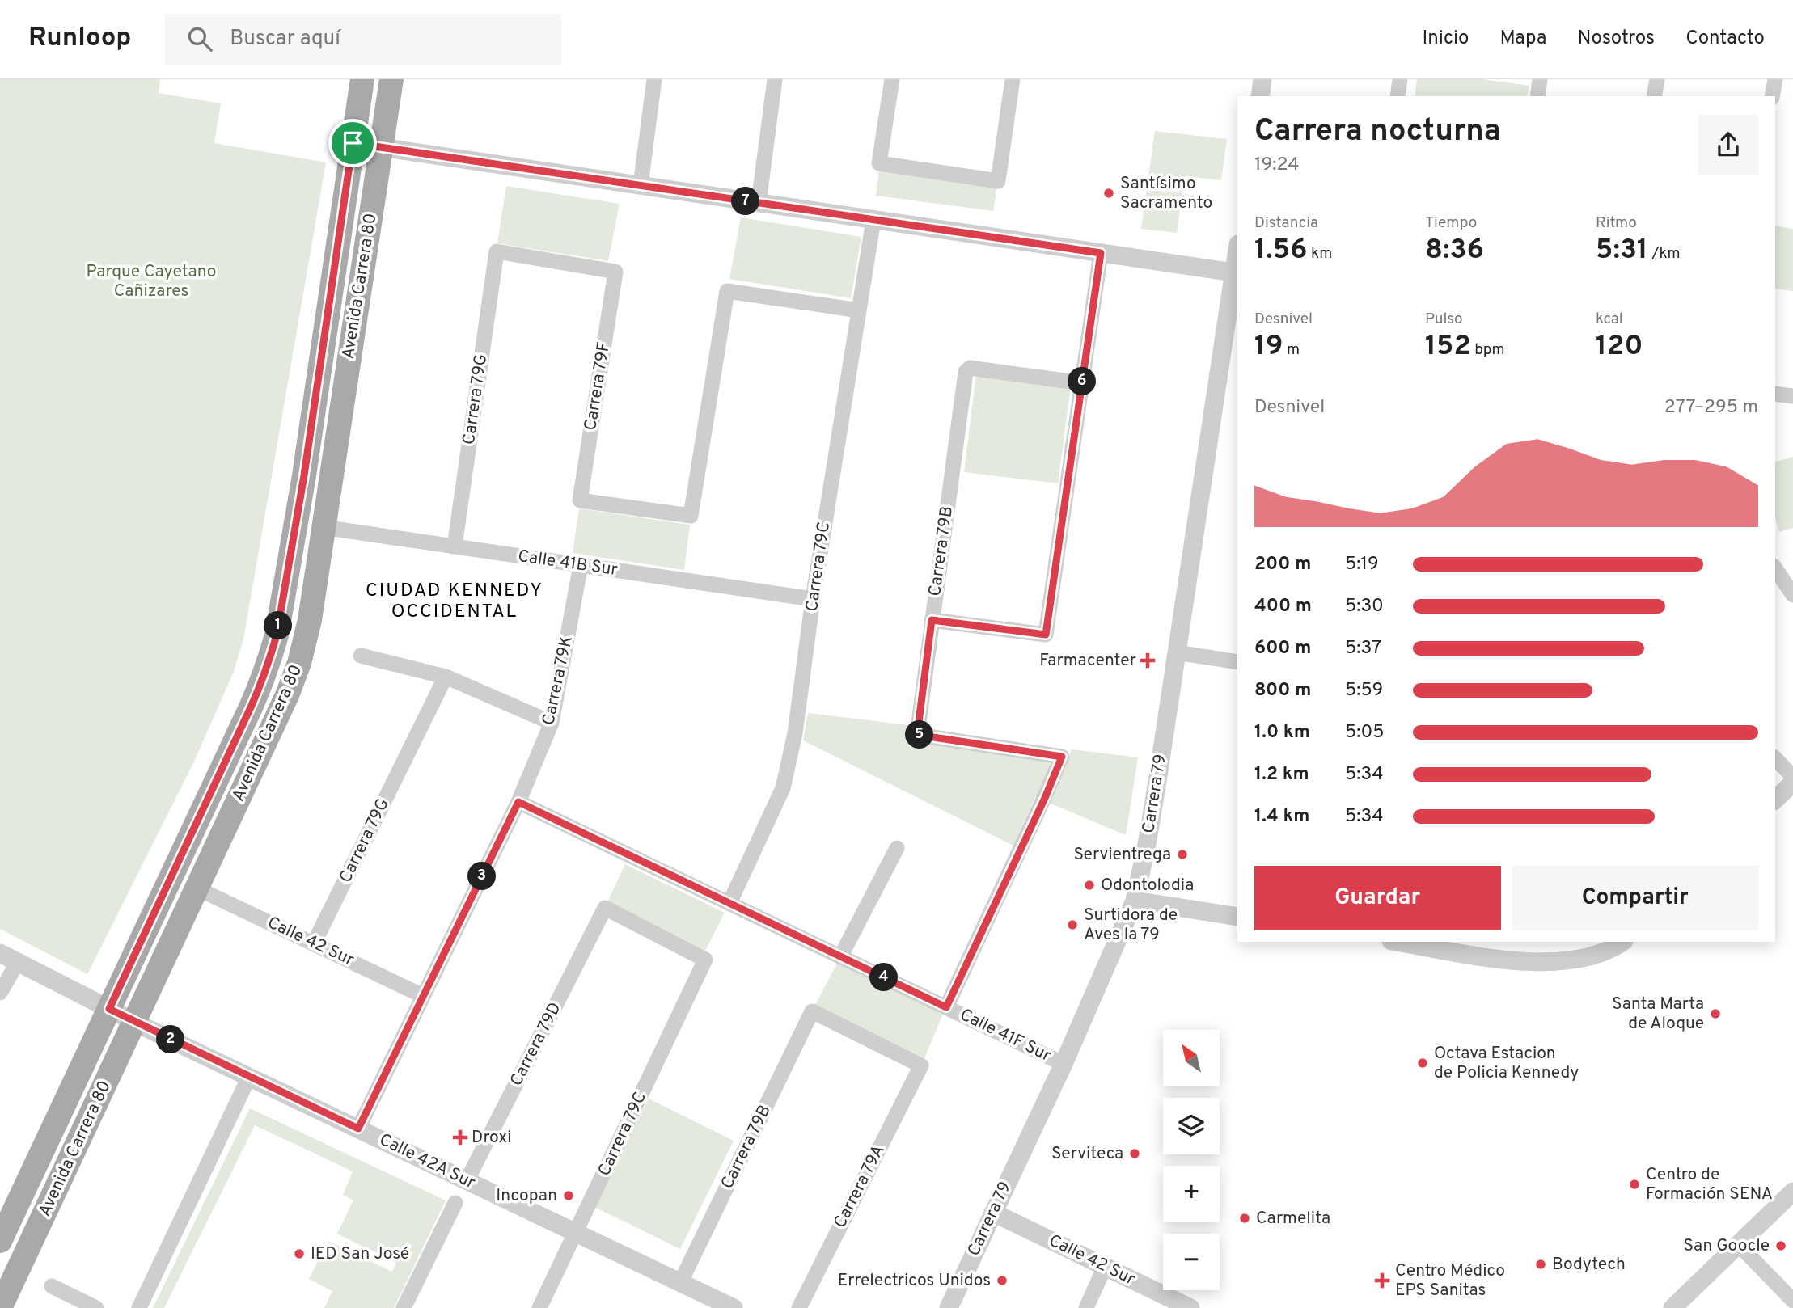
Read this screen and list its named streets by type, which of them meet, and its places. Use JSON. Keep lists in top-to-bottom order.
{
  "streets": {
    "main road": ["Avenida Carrera 80"],
    "street": [
      "Carrera 79F",
      "Carrera 79G",
      "Carrera 79B",
      "Calle 41B Sur",
      "Carrera 79C",
      "Carrera 79K",
      "Carrera 79",
      "Calle 42 Sur",
      "Calle 41F Sur",
      "Carrera 79D",
      "Calle 42A Sur",
      "Carrera 79A"
    ]
  },
  "crossings": [
    ["Avenida Carrera 80", "Calle 41B Sur"],
    ["Avenida Carrera 80", "Calle 42 Sur"],
    ["Avenida Carrera 80", "Calle 42A Sur"],
    ["Carrera 79F", "Carrera 79G"],
    ["Carrera 79F", "Carrera 79C"],
    ["Carrera 79G", "Calle 41B Sur"],
    ["Carrera 79G", "Calle 42 Sur"],
    ["Carrera 79B", "Calle 41F Sur"],
    ["Carrera 79B", "Calle 42A Sur"],
    ["Carrera 79B", "Carrera 79A"],
    ["Calle 41B Sur", "Carrera 79C"],
    ["Calle 41B Sur", "Carrera 79K"],
    ["Carrera 79C", "Calle 41F Sur"],
    ["Carrera 79C", "Carrera 79D"],
    ["Carrera 79C", "Calle 42A Sur"],
    ["Carrera 79K", "Calle 42 Sur"],
    ["Carrera 79K", "Calle 41F Sur"],
    ["Carrera 79K", "Calle 42A Sur"],
    ["Carrera 79", "Calle 42 Sur"],
    ["Carrera 79", "Calle 41F Sur"],
    ["Carrera 79D", "Calle 42A Sur"]
  ],
  "districts": ["CIUDAD KENNEDY OCCIDENTAL"],
  "parks": ["Parque Cayetano Cañizares"],
  "places": {
    "other": [
      "Santísimo Sacramento",
      "Servientrega",
      "Odontolodia",
      "Surtidora de Aves la 79",
      "Santa Marta de Aloque",
      "Octava Estacion de Policia Kennedy",
      "Serviteca",
      "Centro de Formación SENA",
      "Incopan",
      "Carmelita",
      "San Goocle",
      "IED San José",
      "Bodytech",
      "Errelectricos Unidos"
    ],
    "health": ["Farmacenter", "Droxi", "Centro Médico EPS Sanitas"]
  },
  "north": "top left",
  "page": {
    "header": "Runloop",
    "search": "Buscar aquí",
    "nav": [
      "Inicio",
      "Mapa",
      "Nosotros",
      "Contacto"
    ],
    "heading": ["Carrera nocturna", "19:24"],
    "pins": [
      "7",
      "6",
      "1",
      "5",
      "3",
      "4",
      "2"
    ],
    "stats": [
      ["Distancia", "1.56 km"],
      ["Tiempo", "8:36"],
      ["Ritmo", "5:31 /km"],
      ["Desnivel", "19 m"],
      ["Pulso", "152 bpm"],
      ["kcal", "120"]
    ],
    "chart": ["Desnivel", "277–295 m"],
    "list": [
      {
        "name": "200 m",
        "note": "5:19"
      },
      {
        "name": "400 m",
        "note": "5:30"
      },
      {
        "name": "600 m",
        "note": "5:37"
      },
      {
        "name": "800 m",
        "note": "5:59"
      },
      {
        "name": "1.0 km",
        "note": "5:05"
      },
      {
        "name": "1.2 km",
        "note": "5:34"
      },
      {
        "name": "1.4 km",
        "note": "5:34"
      }
    ],
    "buttons": ["Guardar", "Compartir"],
    "map_buttons": ["+", "−"]
  }
}
